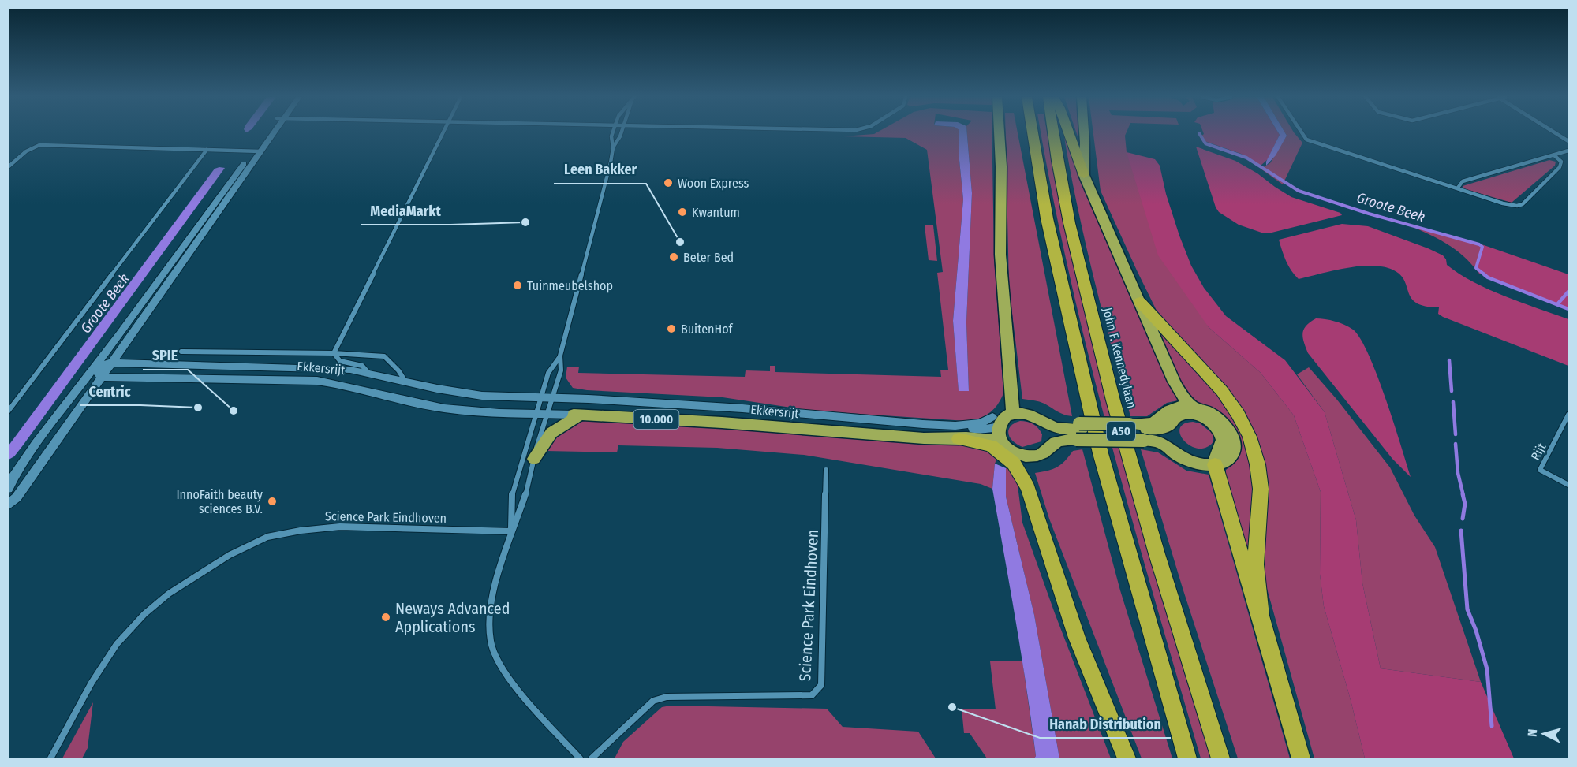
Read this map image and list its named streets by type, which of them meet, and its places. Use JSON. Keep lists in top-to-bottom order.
{
  "streets": {
    "highway": [
      "John F. Kennedylaan",
      "Ekkersrijt",
      "10.000",
      "A50"
    ],
    "street": ["Rijt", "Science Park Eindhoven"]
  },
  "water": ["Groote Beek"],
  "places": [
    "Woon Express",
    "Kwantum",
    "MediaMarkt",
    "Leen Bakker",
    "Beter Bed",
    "Tuinmeubelshop",
    "BuitenHof",
    "Centric",
    "SPIE",
    "InnoFaith beauty sciences B.V.",
    "Neways Advanced Applications",
    "Hanab Distribution"
  ],
  "north": "left"
}
